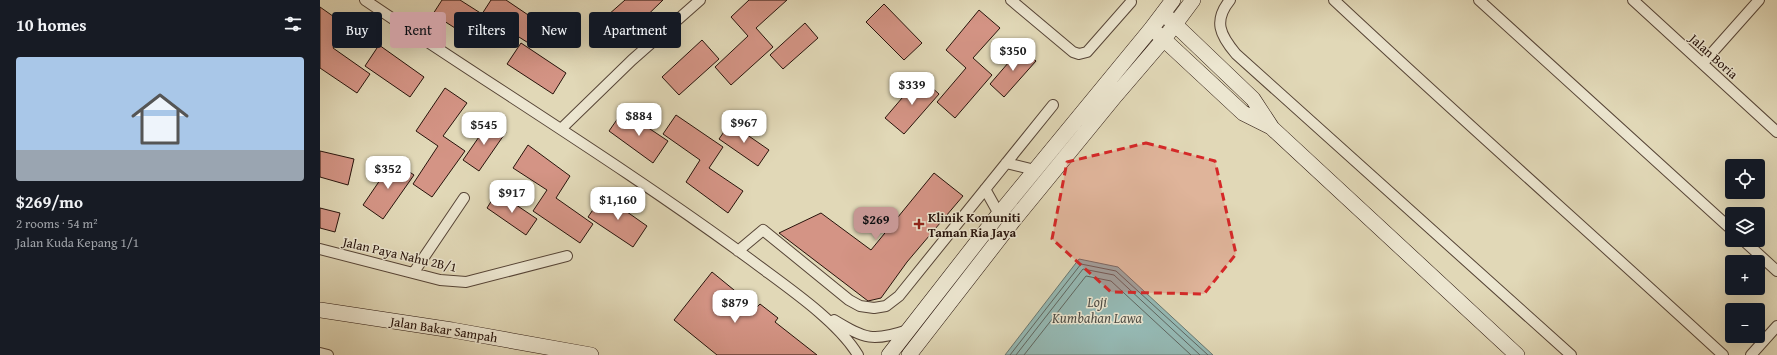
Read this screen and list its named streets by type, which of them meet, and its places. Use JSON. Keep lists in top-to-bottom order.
{
  "streets": {
    "main road": ["Jalan Bakar Sampah"],
    "street": ["Jalan Boria", "Jalan Paya Nahu 2B/1"]
  },
  "water": ["Loji Kumbahan Lawa"],
  "places": {
    "health": ["Klinik Komuniti Taman Ria Jaya"]
  },
  "page": {
    "heading": "10 homes",
    "chip": [
      "Buy",
      "Rent",
      "Filters",
      "New",
      "Apartment"
    ],
    "price": [
      "$350",
      "$339",
      "$884",
      "$967",
      "$545",
      "$352",
      "$917",
      "$1,160",
      "$269",
      "$879"
    ],
    "list": [
      {
        "name": "$269/mo",
        "note": "2 rooms · 54 m² · Jalan Kuda Kepang 1/1"
      }
    ],
    "map_buttons": ["+", "−"]
  }
}
